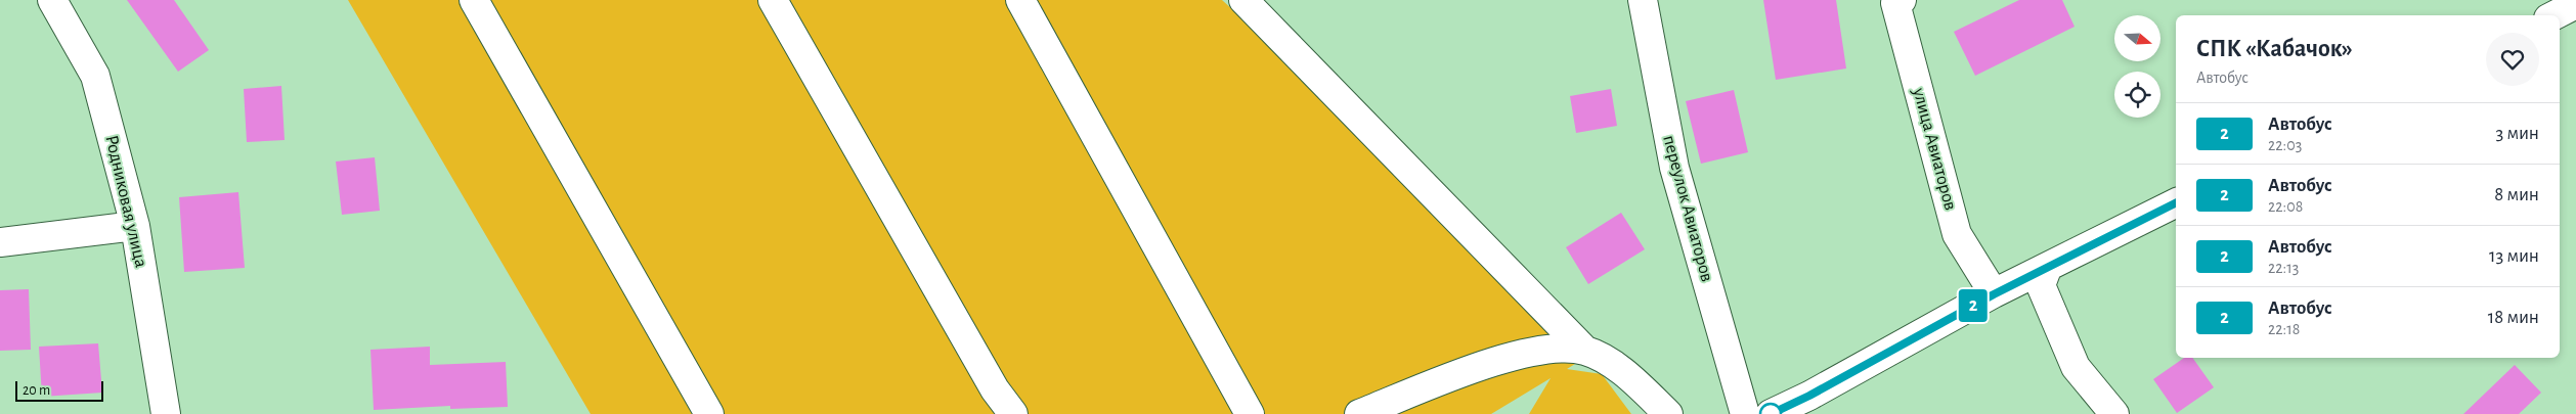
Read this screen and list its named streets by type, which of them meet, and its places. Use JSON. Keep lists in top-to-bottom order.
{
  "streets": {
    "street": ["улица Авиаторов", "Родниковая улица", "переулок Авиаторов"]
  },
  "lines": ["bus line 2"],
  "scale_bar": "20 m",
  "north": "right",
  "page": {
    "on_map": "2",
    "heading": ["СПК «Кабачок»", "Автобус"],
    "list": [
      {
        "mark": "2",
        "name": "Автобус",
        "note": "22:03",
        "value": "3 мин"
      },
      {
        "mark": "2",
        "name": "Автобус",
        "note": "22:08",
        "value": "8 мин"
      },
      {
        "mark": "2",
        "name": "Автобус",
        "note": "22:13",
        "value": "13 мин"
      },
      {
        "mark": "2",
        "name": "Автобус",
        "note": "22:18",
        "value": "18 мин"
      }
    ],
    "scale": "20 m"
  }
}
